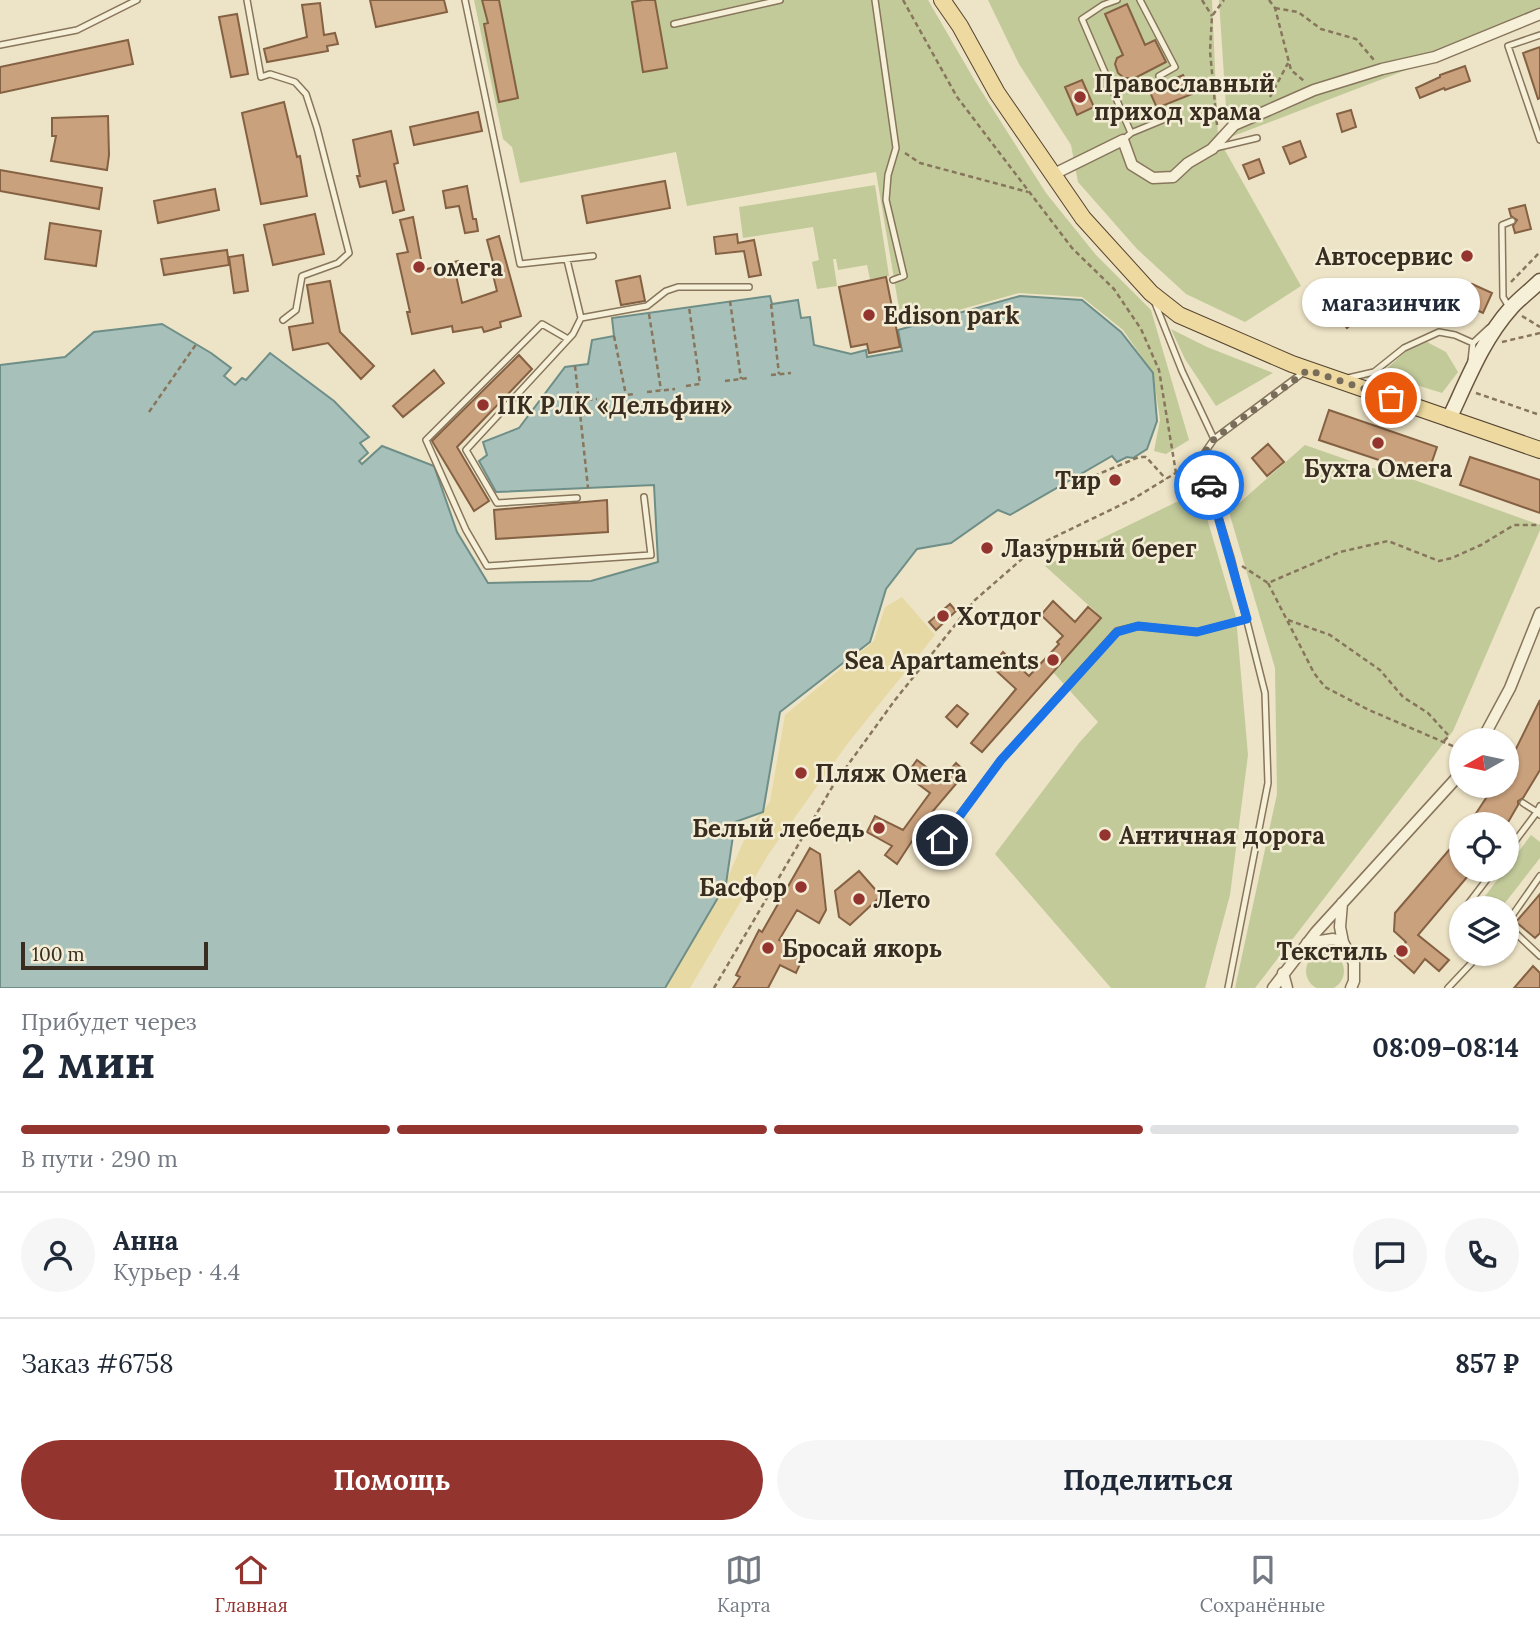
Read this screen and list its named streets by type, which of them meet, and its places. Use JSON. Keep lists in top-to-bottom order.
{
  "places": [
    "Православный приход храма",
    "Автосервис",
    "омега",
    "Edison park",
    "магазинчик",
    "ПК РЛК «Дельфин»",
    "Бухта Омега",
    "Тир",
    "Лазурный берег",
    "Хотдог",
    "Sea Apartaments",
    "Пляж Омега",
    "Белый лебедь",
    "Античная дорога",
    "Басфор",
    "Лето",
    "Бросай якорь",
    "Текстиль"
  ],
  "scale_bar": "100 m",
  "north": "left",
  "page": {
    "bubble": "магазинчик",
    "scale": "100 m",
    "heading": ["2 мин", "Прибудет через", "08:09–08:14"],
    "panel": [
      "Анна",
      "Курьер · 4.4",
      "Заказ #6758",
      "857 ₽"
    ],
    "bar": "В пути · 290 m",
    "buttons": ["Помощь", "Поделиться"],
    "tabs": ["Главная", "Карта", "Сохранённые"]
  }
}
